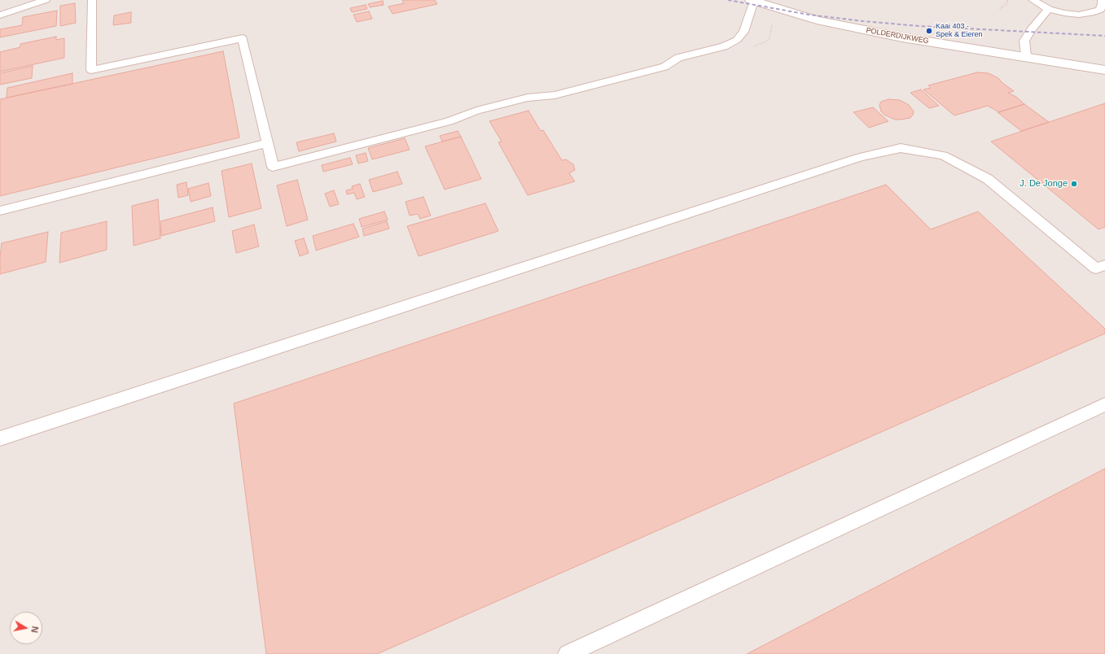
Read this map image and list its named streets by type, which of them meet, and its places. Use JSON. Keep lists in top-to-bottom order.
{
  "streets": {
    "street": ["POLDERDIJKWEG"]
  },
  "places": ["Kaai 403 - Spek & Eieren", "J. De Jonge"],
  "north": "right"
}
